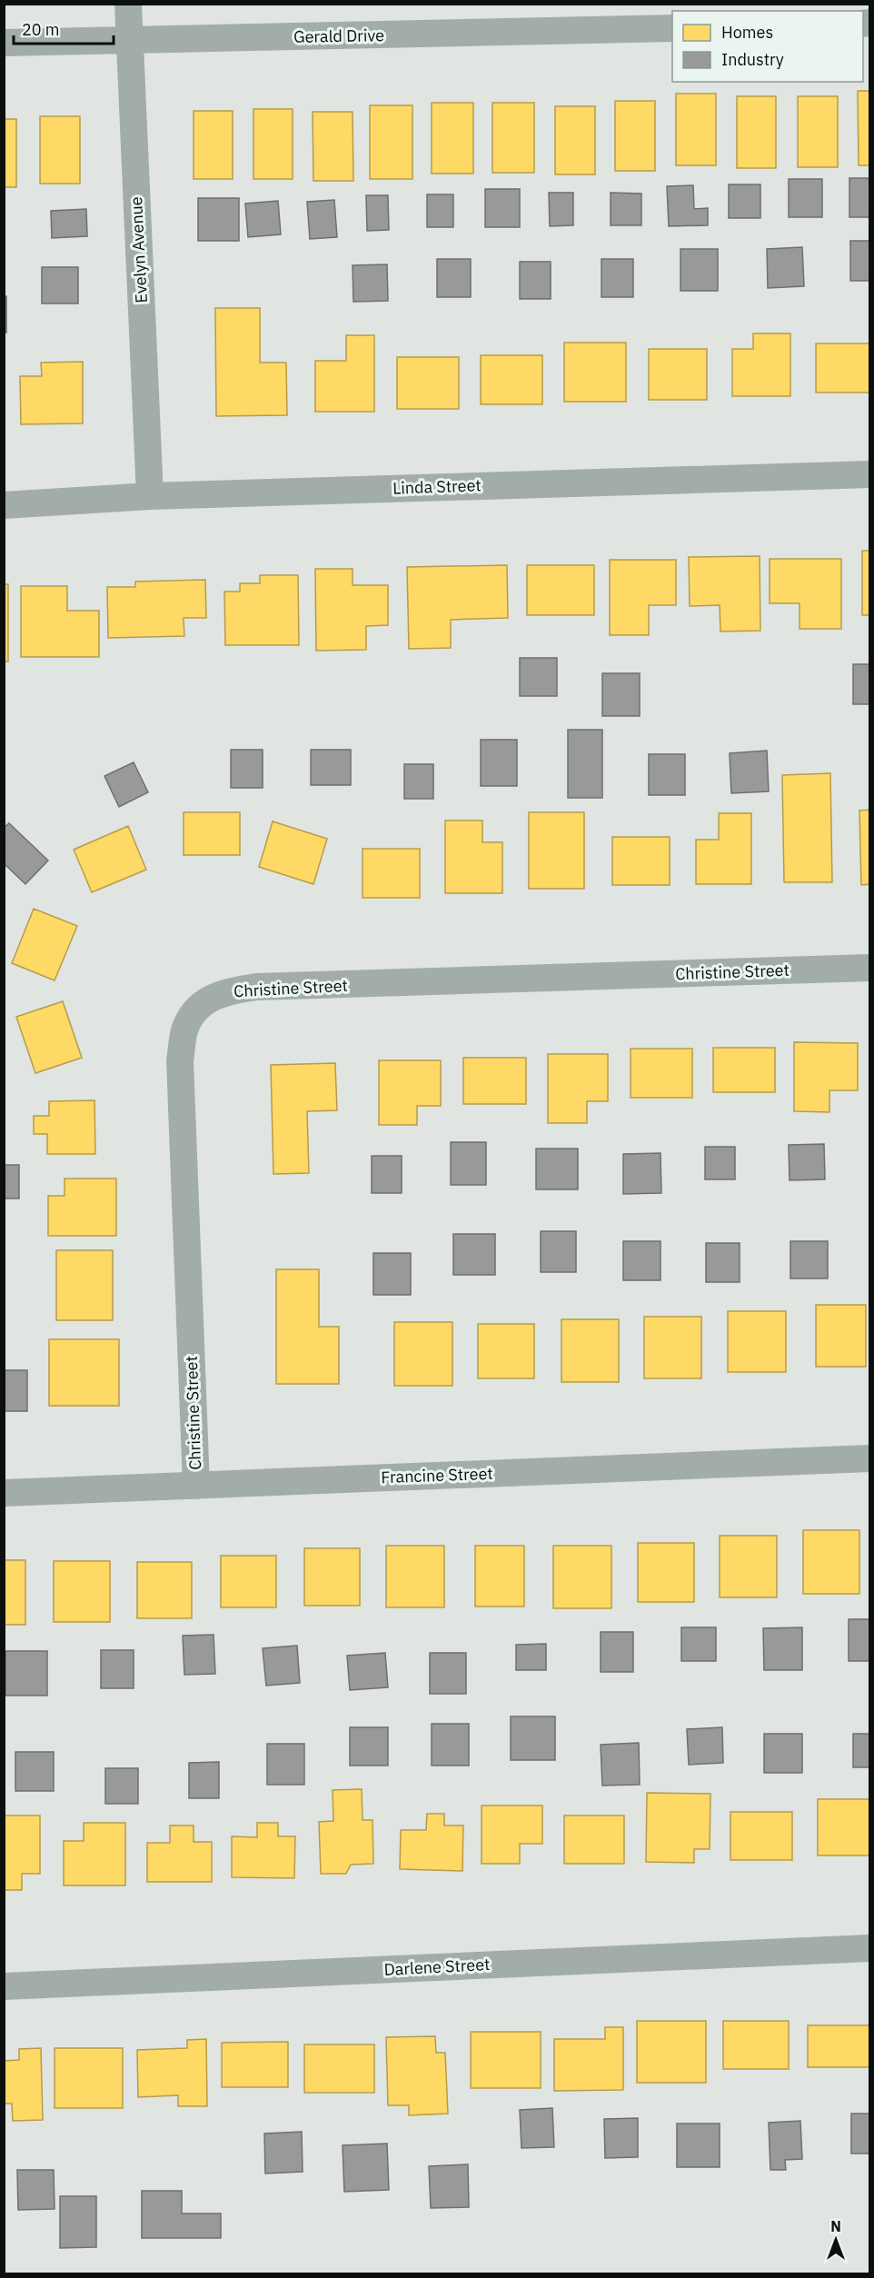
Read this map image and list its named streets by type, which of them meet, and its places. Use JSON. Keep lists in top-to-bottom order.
{
  "streets": {
    "street": [
      "Gerald Drive",
      "Evelyn Avenue",
      "Linda Street",
      "Christine Street",
      "Francine Street",
      "Darlene Street"
    ]
  },
  "crossings": [
    ["Gerald Drive", "Evelyn Avenue"],
    ["Evelyn Avenue", "Linda Street"],
    ["Christine Street", "Francine Street"]
  ],
  "legend": ["Homes", "Industry"],
  "scale_bar": "20 m",
  "north": "top"
}
